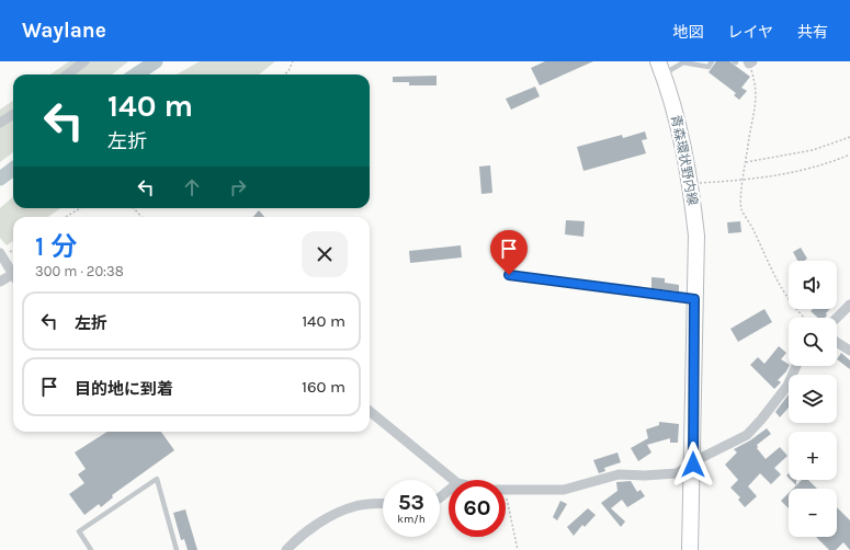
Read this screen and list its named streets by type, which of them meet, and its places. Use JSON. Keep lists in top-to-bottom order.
{
  "streets": {
    "main road": ["青森環状野内線"]
  },
  "page": {
    "header": "Waylane",
    "nav": ["地図", "レイヤ", "共有"],
    "turn": ["140 m", "左折"],
    "heading": ["1 分", "300 m · 20:38"],
    "map_buttons": ["+", "−"],
    "list": [
      {
        "name": "左折",
        "value": "140 m"
      },
      {
        "name": "目的地に到着",
        "value": "160 m"
      }
    ],
    "speed": "53 km/h",
    "limit": "60"
  }
}
